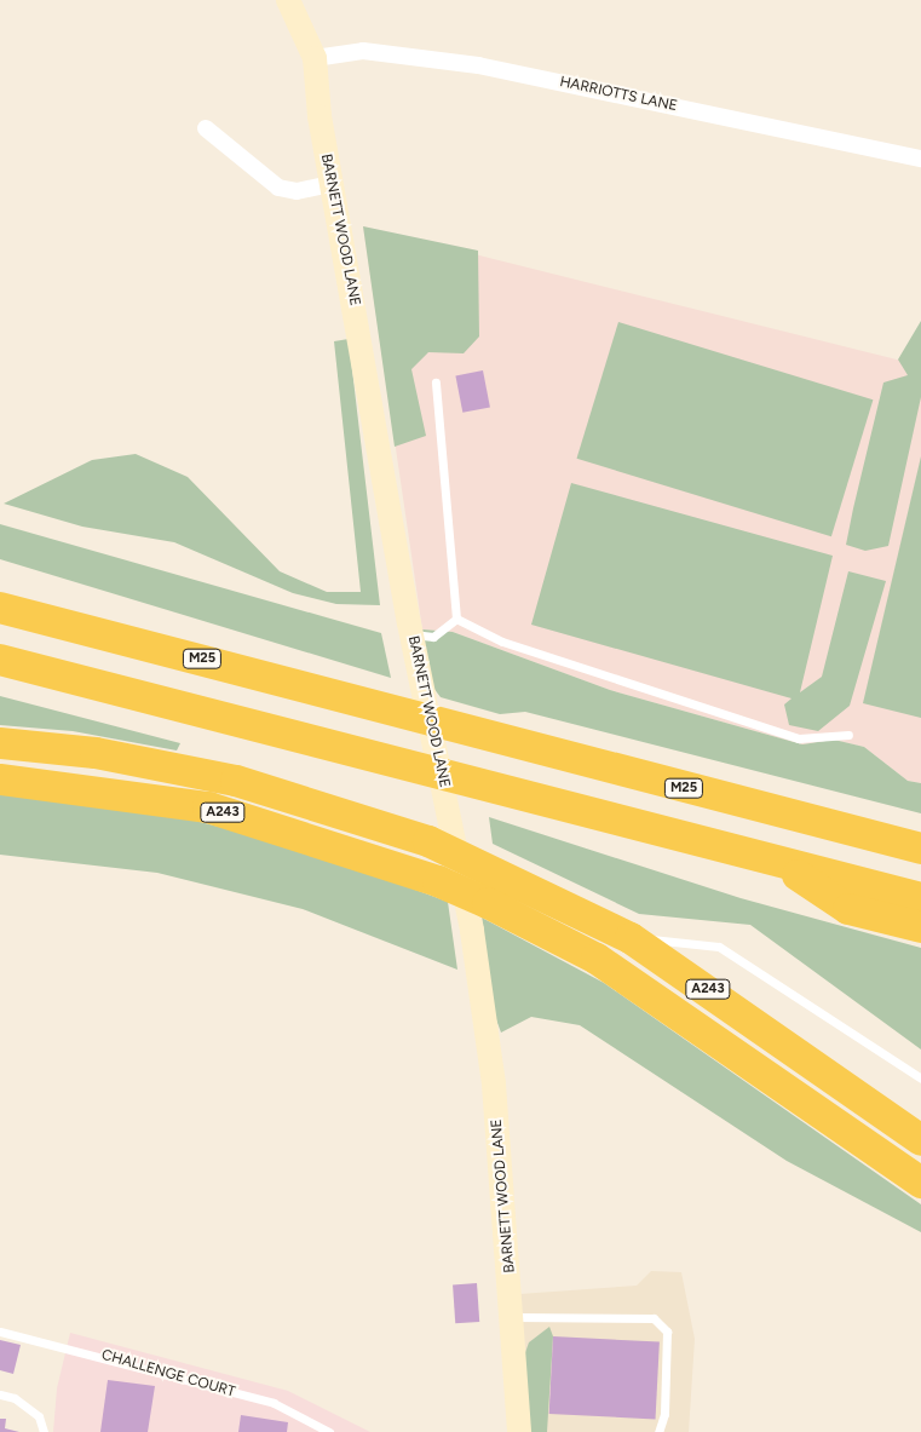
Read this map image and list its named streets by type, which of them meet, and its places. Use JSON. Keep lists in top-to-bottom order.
{
  "streets": {
    "highway": ["M25", "A243"],
    "street": ["HARRIOTTS LANE", "BARNETT WOOD LANE"],
    "lane": ["CHALLENGE COURT"]
  },
  "crossings": [
    ["HARRIOTTS LANE", "BARNETT WOOD LANE"]
  ]
}
